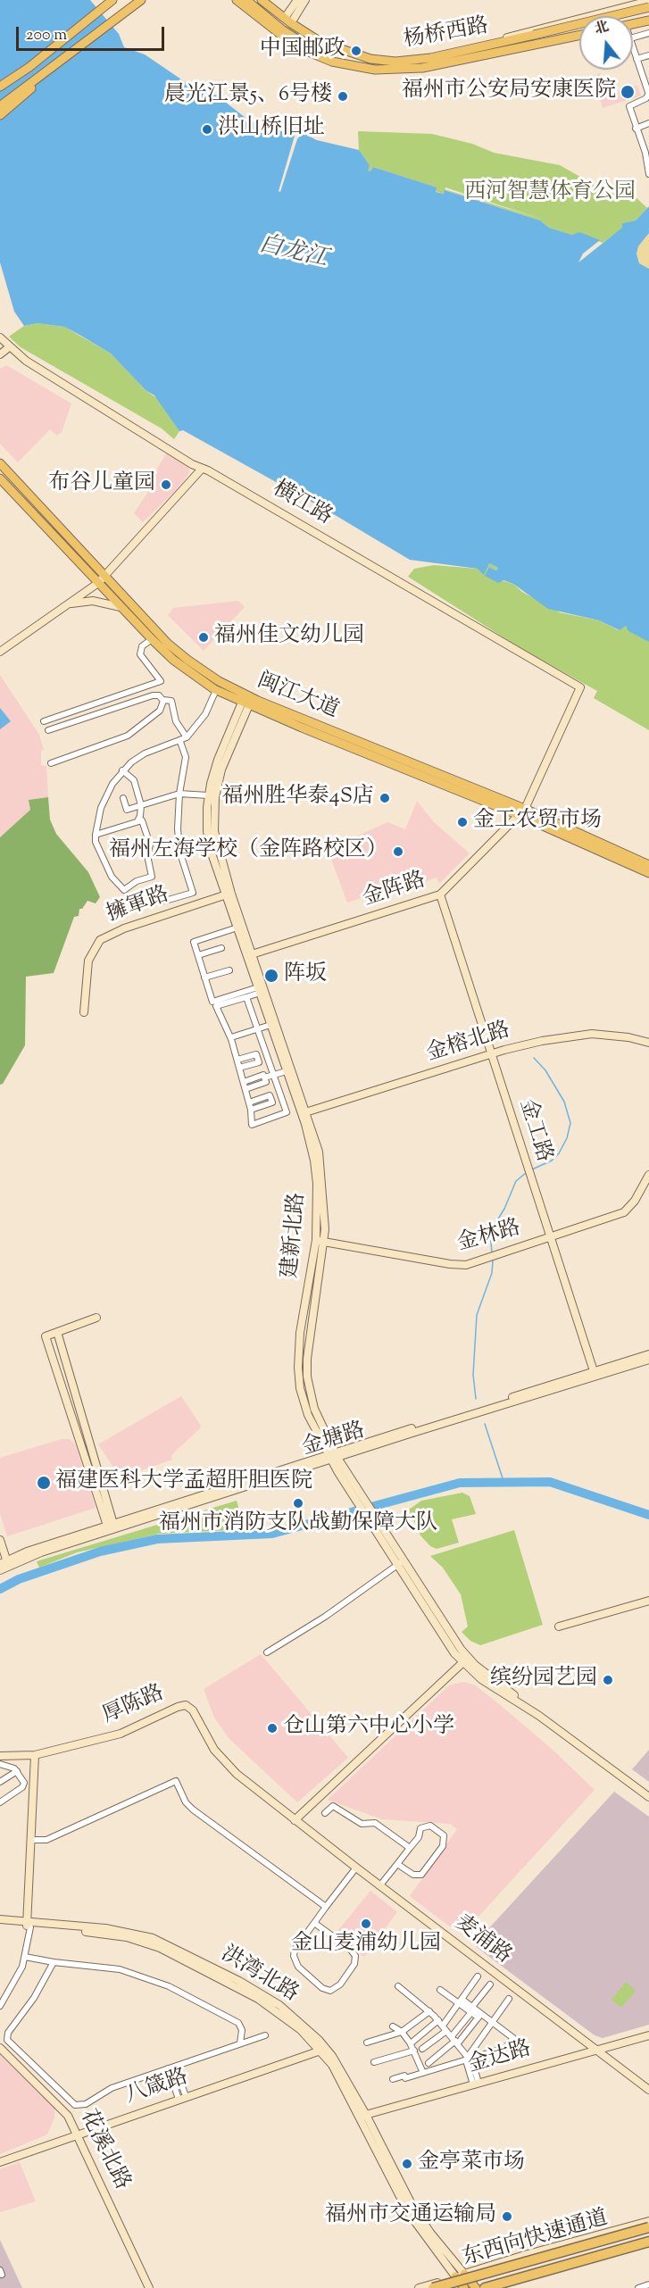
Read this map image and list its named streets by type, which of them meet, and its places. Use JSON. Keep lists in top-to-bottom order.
{
  "streets": {
    "highway": ["东西向快速通道"],
    "main road": ["杨桥西路", "闽江大道"],
    "street": [
      "横江路",
      "金阵路",
      "擁軍路",
      "金榕北路",
      "金工路",
      "建新北路",
      "金林路",
      "金塘路",
      "厚陈路",
      "麦浦路",
      "洪湾北路",
      "金达路",
      "八箴路",
      "花溪北路"
    ]
  },
  "crossings": [
    ["横江路", "闽江大道"],
    ["横江路", "金阵路"],
    ["闽江大道", "金阵路"],
    ["闽江大道", "建新北路"],
    ["金阵路", "金工路"],
    ["金阵路", "建新北路"],
    ["擁軍路", "建新北路"],
    ["金榕北路", "金工路"],
    ["金榕北路", "建新北路"],
    ["金工路", "金林路"],
    ["金工路", "金塘路"],
    ["建新北路", "金林路"],
    ["建新北路", "金塘路"],
    ["厚陈路", "麦浦路"],
    ["麦浦路", "金达路"],
    ["洪湾北路", "金达路"],
    ["洪湾北路", "八箴路"],
    ["八箴路", "花溪北路"]
  ],
  "water": ["白龙江"],
  "parks": ["西河智慧体育公园"],
  "places": [
    "中国邮政",
    "福州市公安局安康医院",
    "晨光江景5、6号楼",
    "洪山桥旧址",
    "布谷儿童园",
    "福州佳文幼儿园",
    "福州胜华泰4S店",
    "金工农贸市场",
    "福州左海学校（金阵路校区）",
    "阵坂",
    "福建医科大学孟超肝胆医院",
    "福州市消防支队战勤保障大队",
    "缤纷园艺园",
    "仓山第六中心小学",
    "金山麦浦幼儿园",
    "金亭菜市场",
    "福州市交通运输局"
  ],
  "scale_bar": "200 m",
  "north": "top"
}
